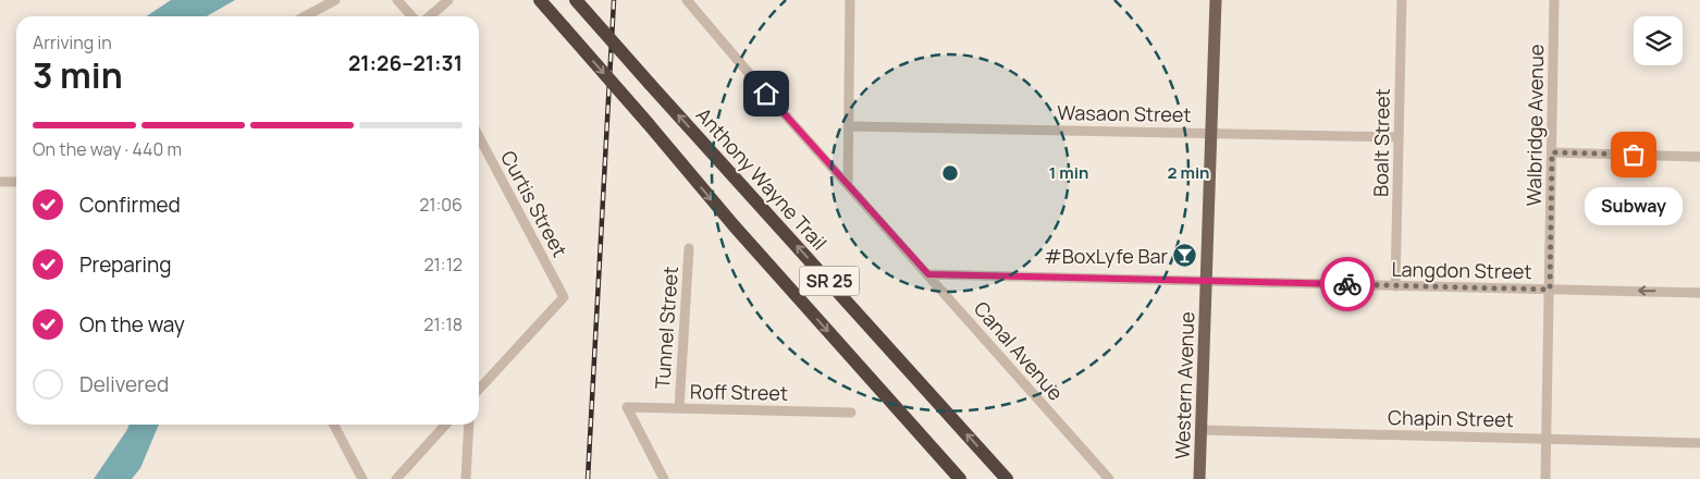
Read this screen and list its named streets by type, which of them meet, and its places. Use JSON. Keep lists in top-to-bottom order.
{
  "streets": {
    "highway": ["Anthony Wayne Trail", "SR 25"],
    "main road": ["Western Avenue"],
    "street": [
      "Wasaon Street",
      "Walbridge Avenue",
      "Boalt Street",
      "Curtis Street",
      "Langdon Street",
      "Tunnel Street",
      "Canal Avenue",
      "Roff Street",
      "Chapin Street"
    ]
  },
  "crossings": [
    ["Wasaon Street", "Boalt Street"],
    ["Wasaon Street", "Western Avenue"],
    ["Walbridge Avenue", "Langdon Street"],
    ["Walbridge Avenue", "Chapin Street"],
    ["Boalt Street", "Langdon Street"],
    ["Langdon Street", "Canal Avenue"],
    ["Langdon Street", "Western Avenue"],
    ["Tunnel Street", "Roff Street"],
    ["Western Avenue", "Chapin Street"]
  ],
  "places": {
    "other": ["Subway"],
    "bar": ["#BoxLyfe Bar"]
  },
  "page": {
    "heading": ["3 min", "Arriving in", "21:26–21:31"],
    "bar": "On the way · 440 m",
    "list": [
      ["Confirmed", "21:06"],
      ["Preparing", "21:12"],
      ["On the way", "21:18"],
      "Delivered"
    ],
    "bubble": "Subway"
  },
  "rings": ["1 min", "2 min"]
}
